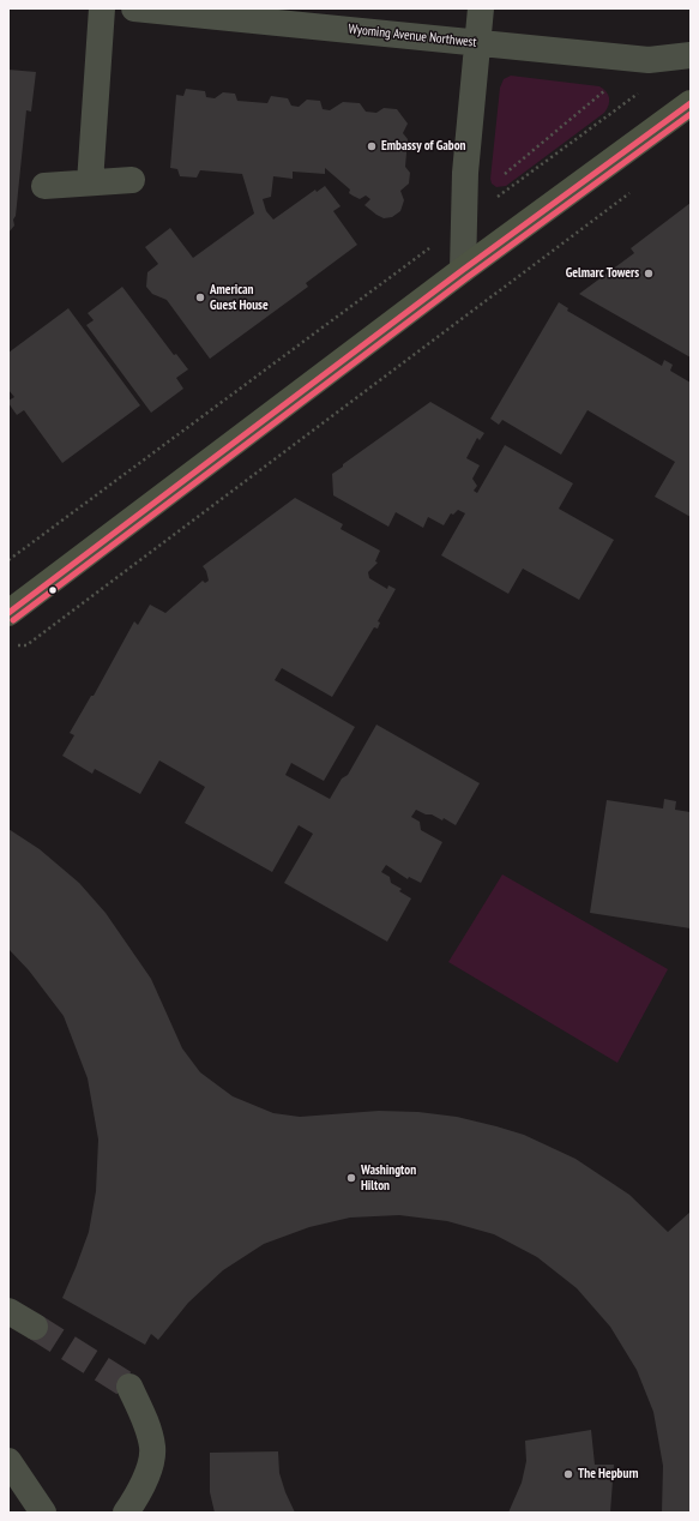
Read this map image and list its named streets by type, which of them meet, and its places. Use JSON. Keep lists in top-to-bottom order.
{
  "streets": {
    "street": ["Wyoming Avenue Northwest"]
  },
  "places": [
    "Embassy of Gabon",
    "Gelmarc Towers",
    "American Guest House",
    "Washington Hilton",
    "The Hepburn"
  ]
}
